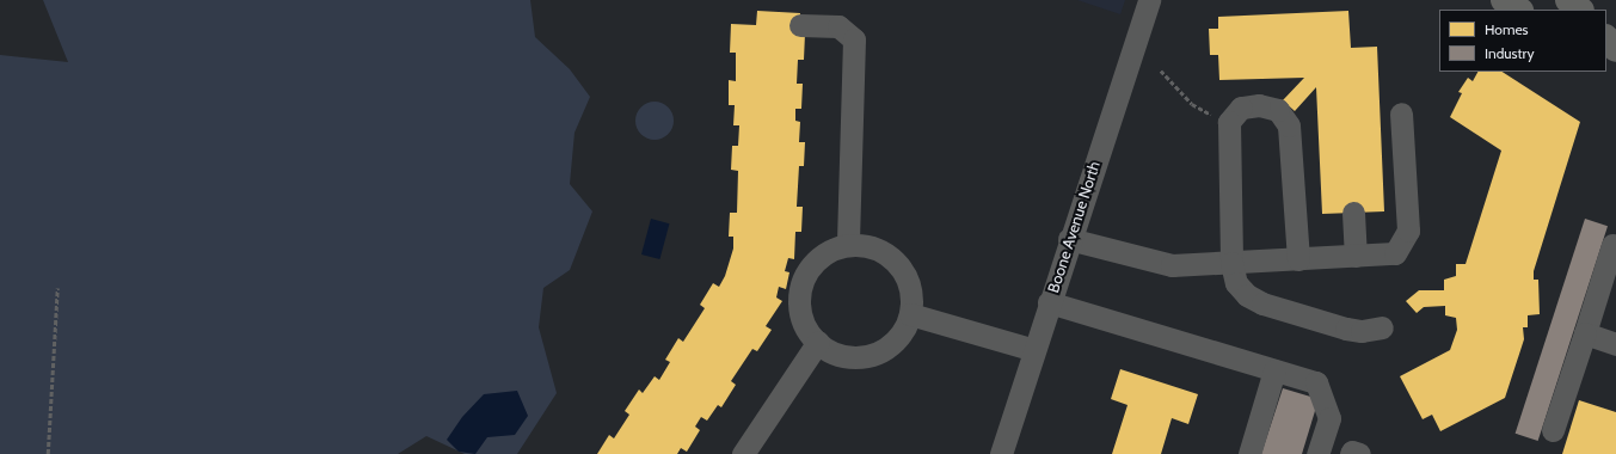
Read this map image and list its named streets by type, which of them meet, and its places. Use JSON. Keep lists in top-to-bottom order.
{
  "streets": {
    "street": ["Boone Avenue North"]
  },
  "legend": ["Homes", "Industry"]
}
